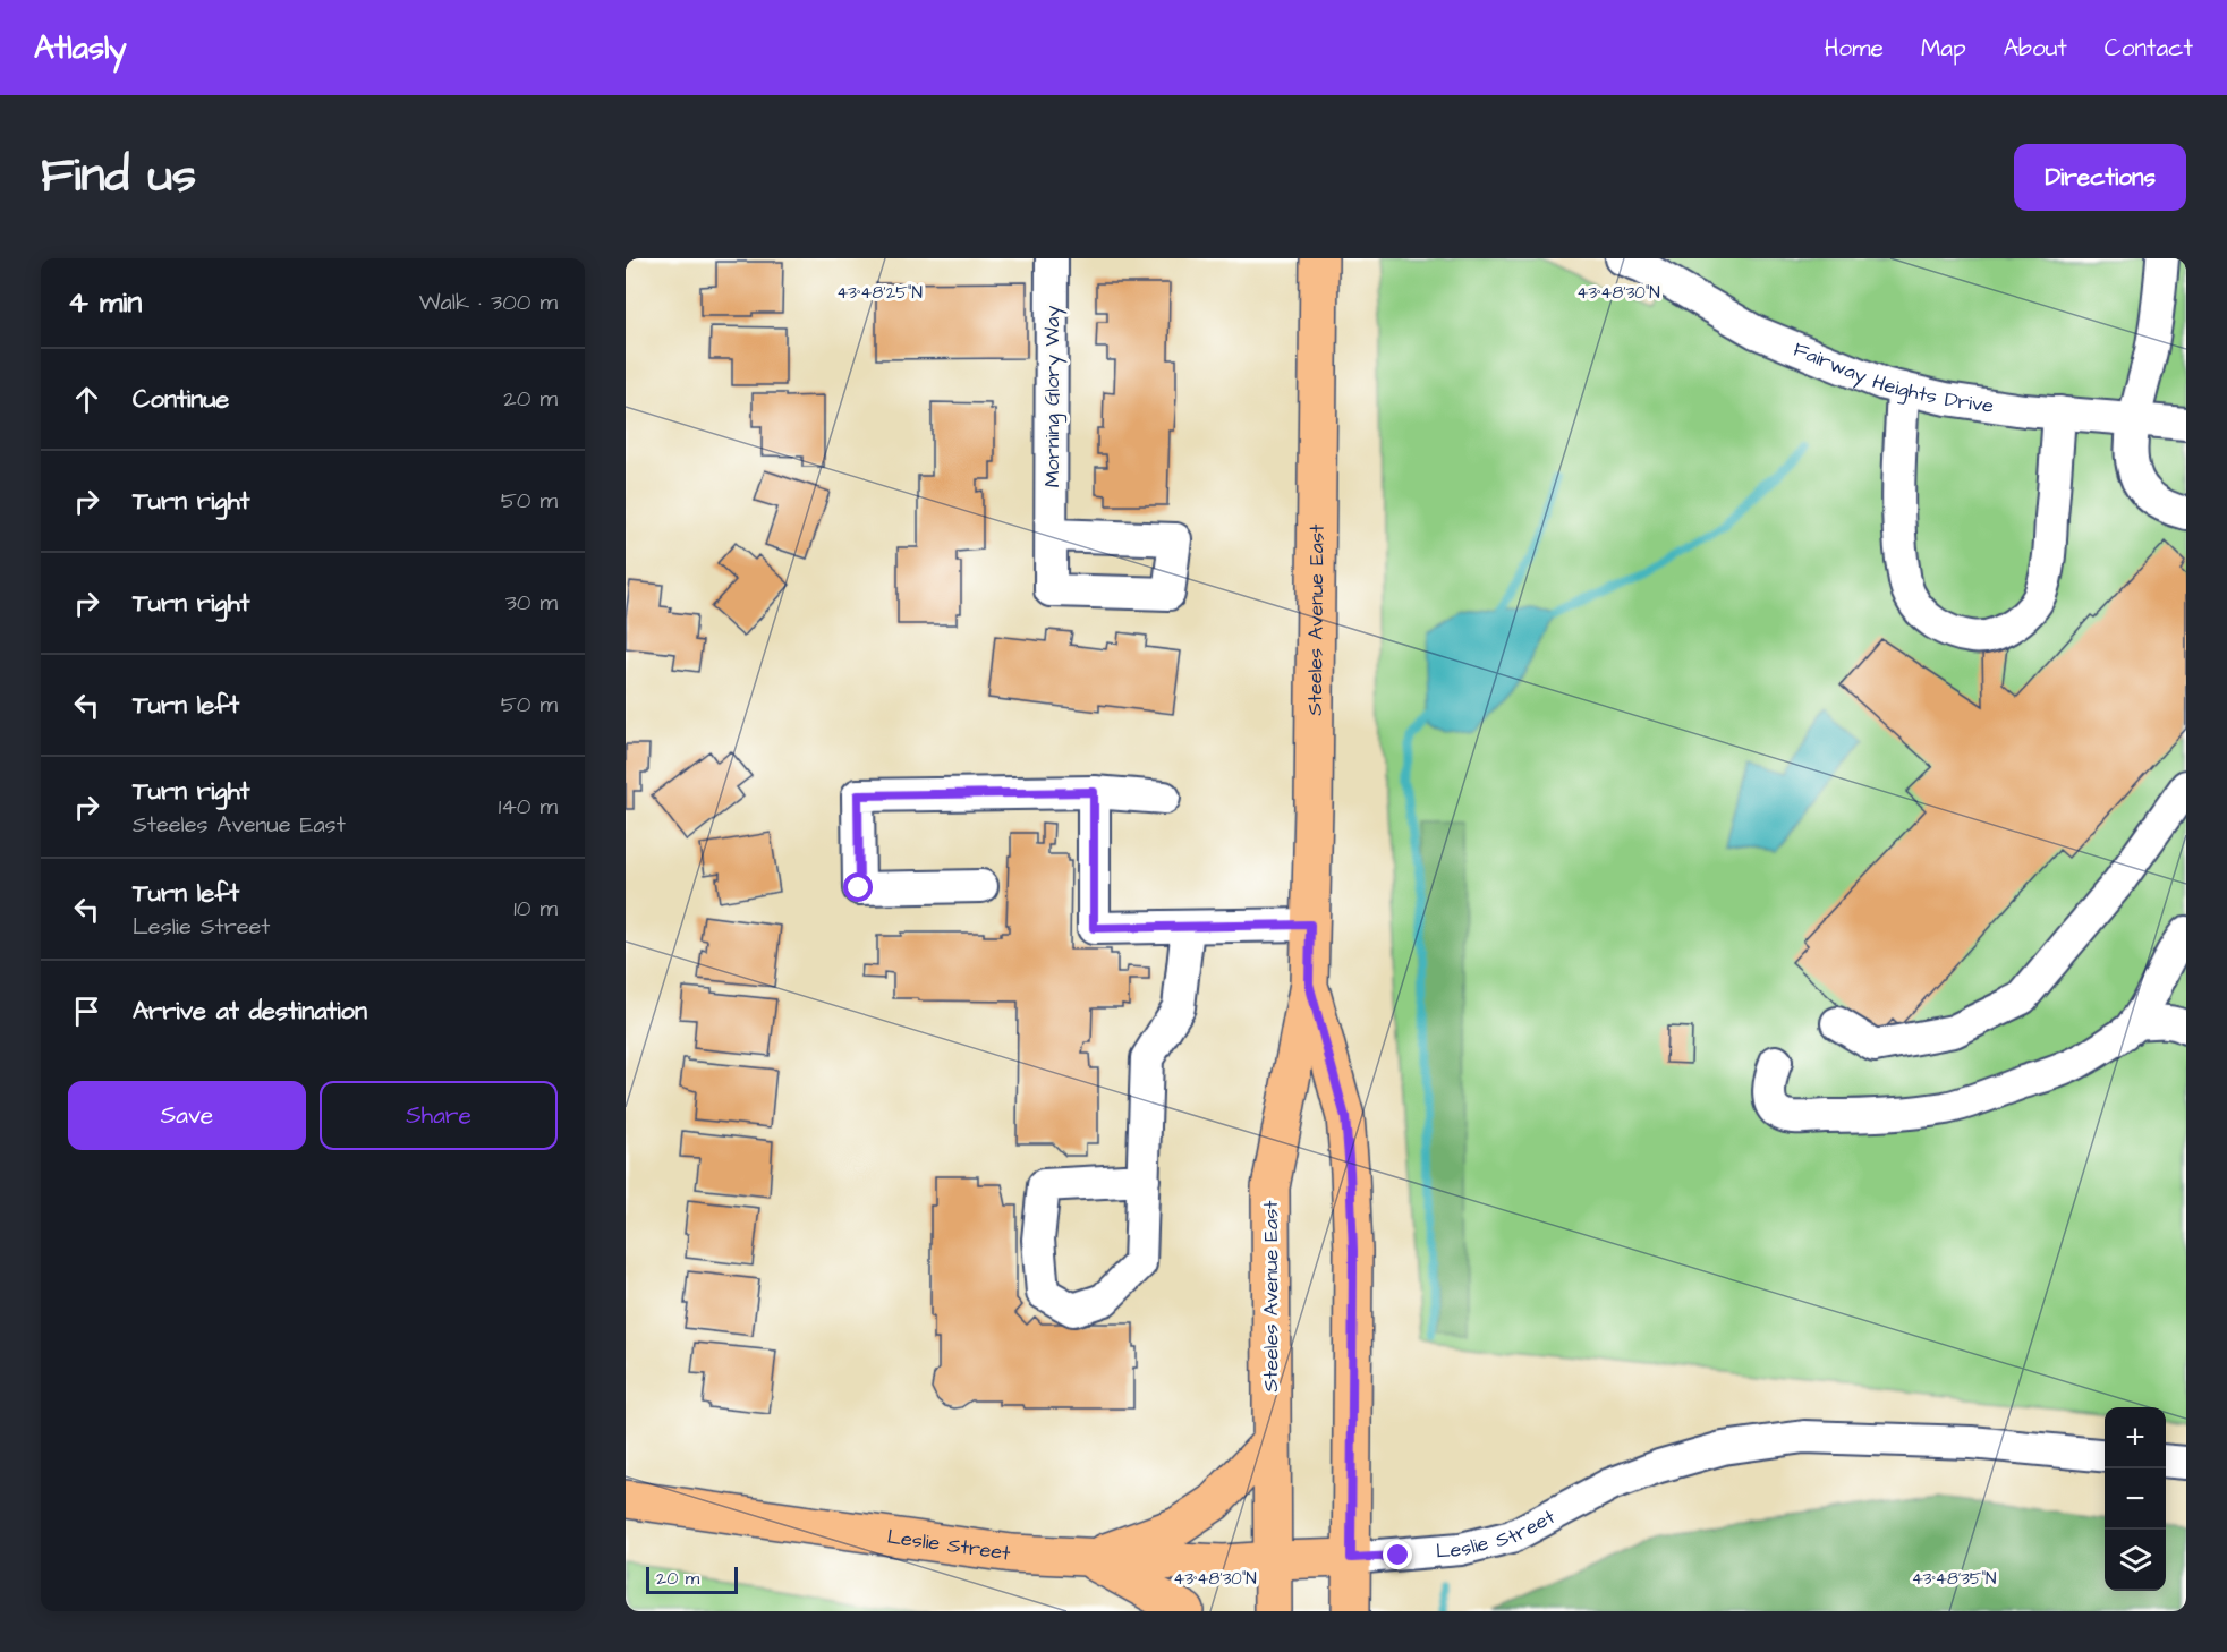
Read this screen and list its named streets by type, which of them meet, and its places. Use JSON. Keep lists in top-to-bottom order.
{
  "streets": {
    "main road": ["Steeles Avenue East", "Leslie Street"],
    "street": ["Fairway Heights Drive", "Morning Glory Way"]
  },
  "crossings": [
    ["Steeles Avenue East", "Leslie Street"]
  ],
  "scale_bar": "20 m",
  "page": {
    "header": "Atlasly",
    "nav": [
      "Home",
      "Map",
      "About",
      "Contact"
    ],
    "title": "Find us",
    "buttons": [
      "Directions",
      ["Save", "Share"]
    ],
    "heading": ["4 min", "Walk · 300 m"],
    "list": [
      ["Continue", "20 m"],
      ["Turn right", "50 m"],
      ["Turn right", "30 m"],
      ["Turn left", "50 m"],
      ["Turn right", "Steeles Avenue East", "140 m"],
      ["Turn left", "Leslie Street", "10 m"],
      "Arrive at destination"
    ],
    "map_buttons": ["+", "−"],
    "scale": "20 m"
  },
  "coordinates": ["43°48'25\"N", "43°48'30\"N", "43°48'35\"N"]
}
